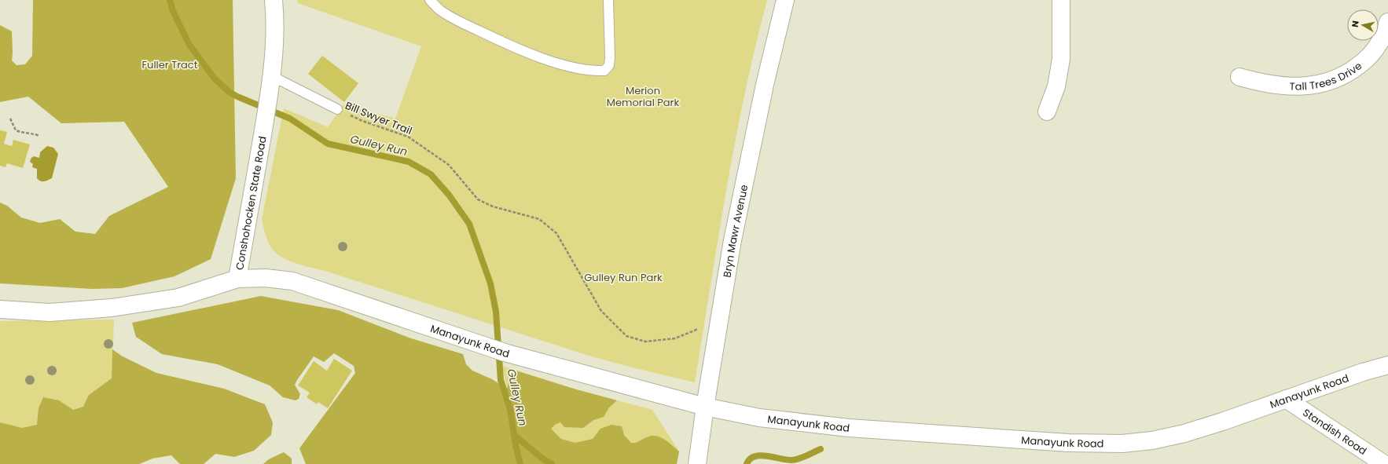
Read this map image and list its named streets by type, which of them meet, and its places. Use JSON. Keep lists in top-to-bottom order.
{
  "streets": {
    "street": [
      "Tall Trees Drive",
      "Conshohocken State Road",
      "Bryn Mawr Avenue",
      "Manayunk Road",
      "Standish Road"
    ],
    "path": ["Bill Swyer Trail"]
  },
  "crossings": [
    ["Bill Swyer Trail", "Bryn Mawr Avenue"],
    ["Conshohocken State Road", "Manayunk Road"],
    ["Bryn Mawr Avenue", "Manayunk Road"],
    ["Manayunk Road", "Standish Road"]
  ],
  "water": ["Gulley Run"],
  "parks": ["Fuller Tract", "Merion Memorial Park", "Gulley Run Park"],
  "north": "left"
}
